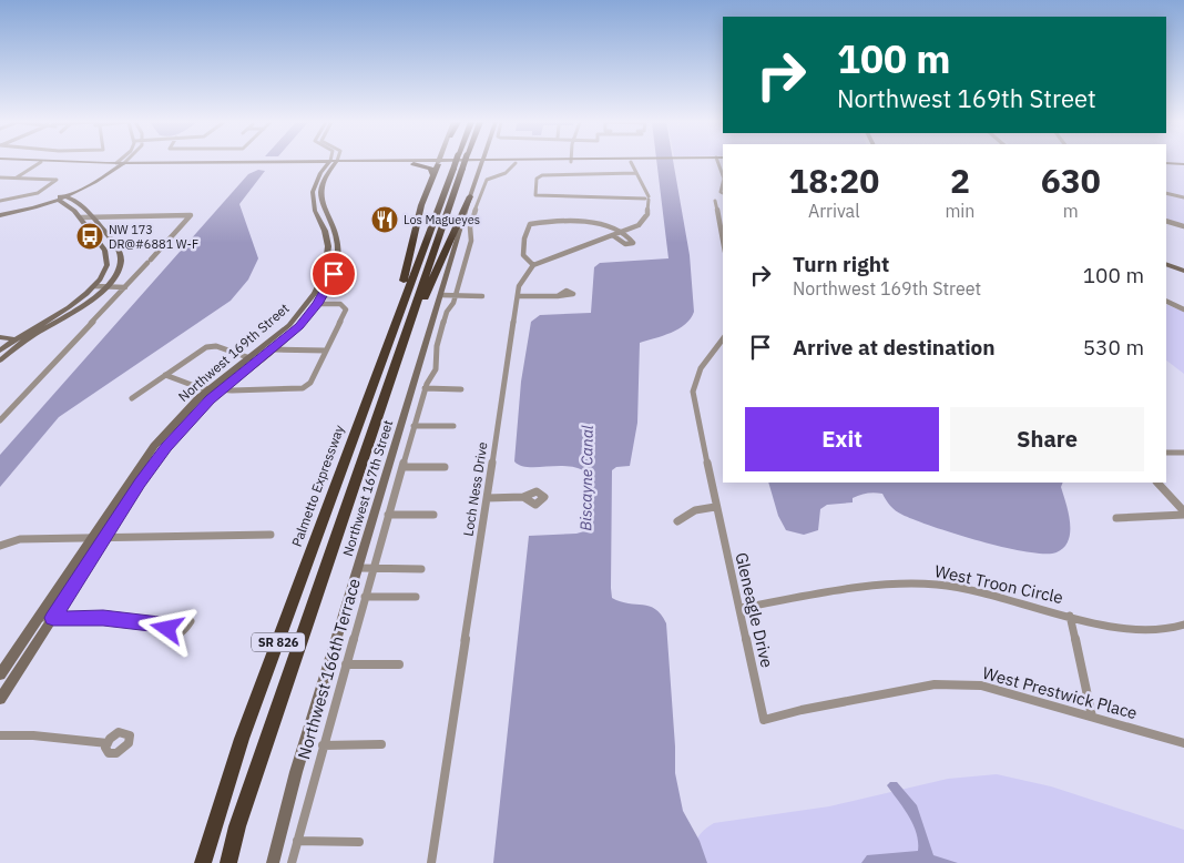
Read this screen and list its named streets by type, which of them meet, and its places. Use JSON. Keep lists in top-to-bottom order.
{
  "streets": {
    "highway": ["Palmetto Expressway", "SR 826"],
    "street": [
      "Northwest 169th Street",
      "Northwest 167th Street",
      "Loch Ness Drive",
      "West Troon Circle",
      "Gleneagle Drive",
      "Northwest 166th Terrace",
      "West Prestwick Place"
    ]
  },
  "crossings": [
    ["West Troon Circle", "Gleneagle Drive"],
    ["Gleneagle Drive", "West Prestwick Place"]
  ],
  "water": ["Biscayne Canal"],
  "places": {
    "restaurant": ["Los Magueyes"],
    "bus stop": ["NW 173 DR@#6881 W-F"]
  },
  "page": {
    "turn": ["100 m", "Northwest 169th Street"],
    "eta": [
      "18:20",
      "Arrival",
      "2",
      "min",
      "630",
      "m"
    ],
    "list": [
      {
        "name": "Turn right",
        "note": "Northwest 169th Street",
        "value": "100 m"
      },
      {
        "name": "Arrive at destination",
        "value": "530 m"
      }
    ],
    "buttons": ["Exit", "Share"]
  }
}
